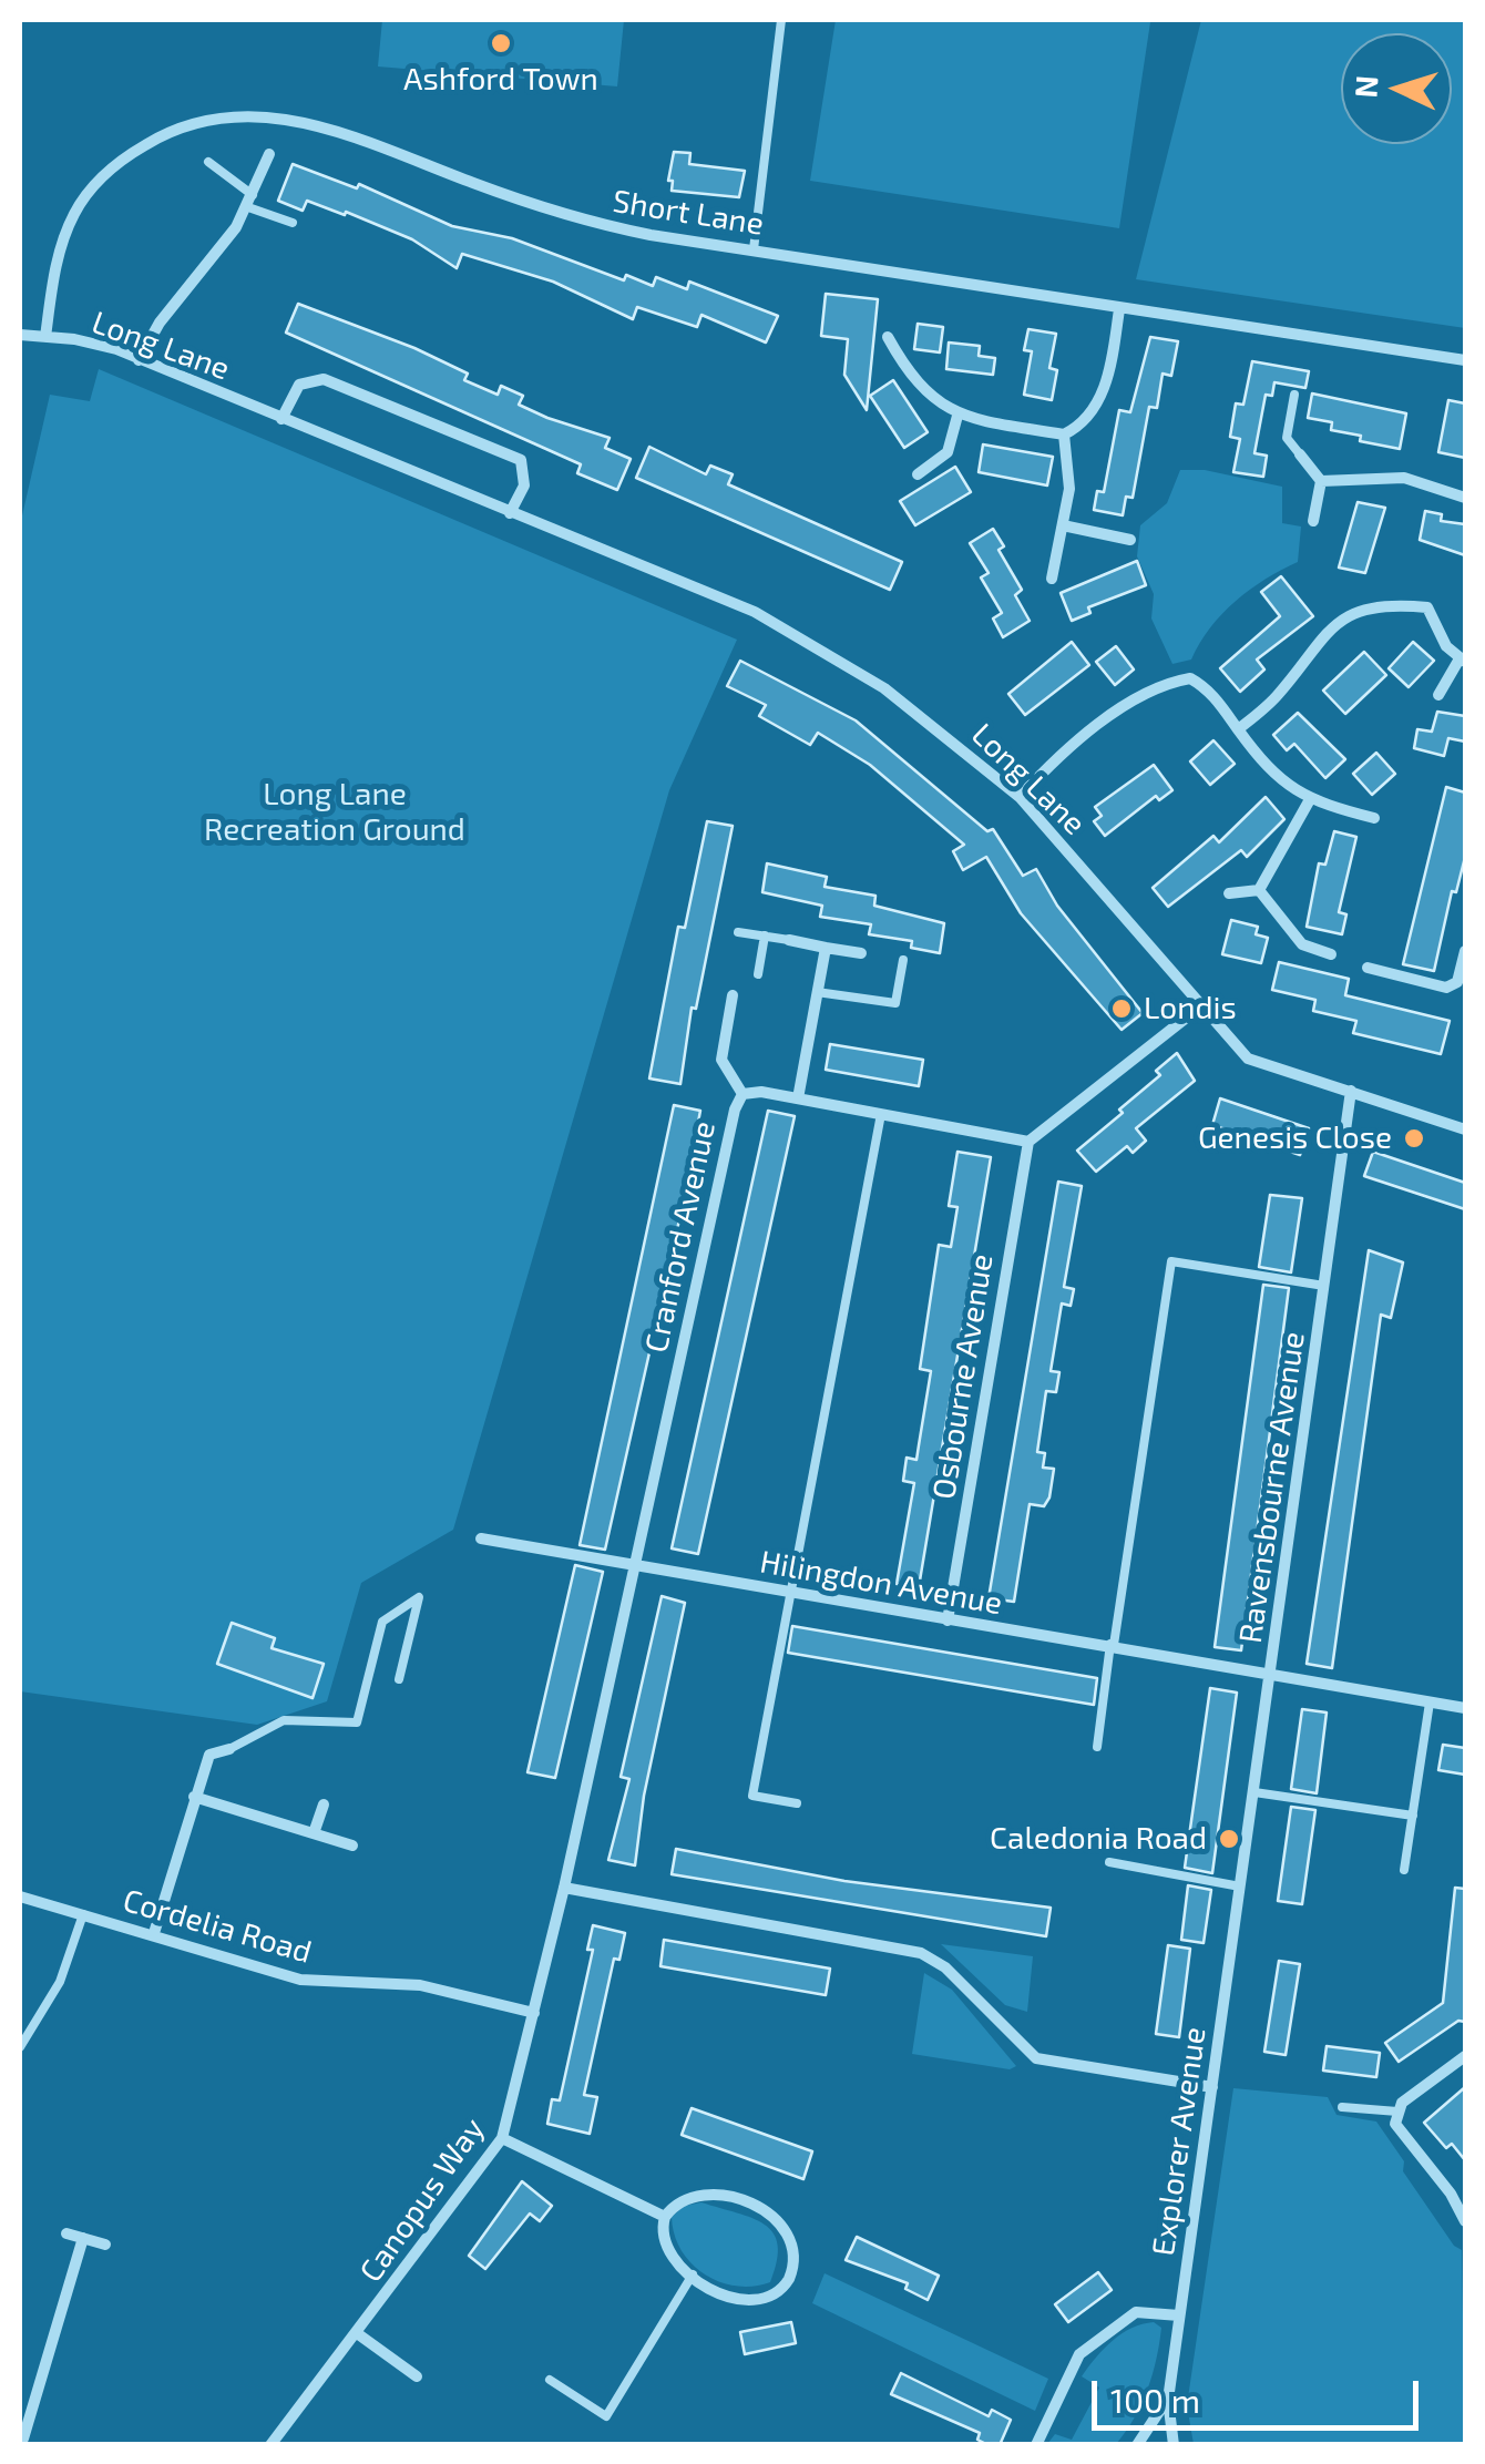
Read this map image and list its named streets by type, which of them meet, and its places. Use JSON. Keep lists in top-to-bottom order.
{
  "streets": {
    "street": [
      "Short Lane",
      "Long Lane",
      "Cranford Avenue",
      "Osbourne Avenue",
      "Ravensbourne Avenue",
      "Hilingdon Avenue",
      "Cordelia Road",
      "Explorer Avenue",
      "Canopus Way"
    ]
  },
  "crossings": [
    ["Short Lane", "Long Lane"],
    ["Long Lane", "Ravensbourne Avenue"],
    ["Cranford Avenue", "Osbourne Avenue"],
    ["Cranford Avenue", "Hilingdon Avenue"],
    ["Cranford Avenue", "Canopus Way"],
    ["Osbourne Avenue", "Hilingdon Avenue"],
    ["Ravensbourne Avenue", "Hilingdon Avenue"],
    ["Ravensbourne Avenue", "Explorer Avenue"],
    ["Cordelia Road", "Canopus Way"]
  ],
  "parks": ["Long Lane Recreation Ground"],
  "places": [
    "Ashford Town",
    "Londis",
    "Genesis Close",
    "Caledonia Road"
  ],
  "scale_bar": "100 m",
  "north": "left"
}
